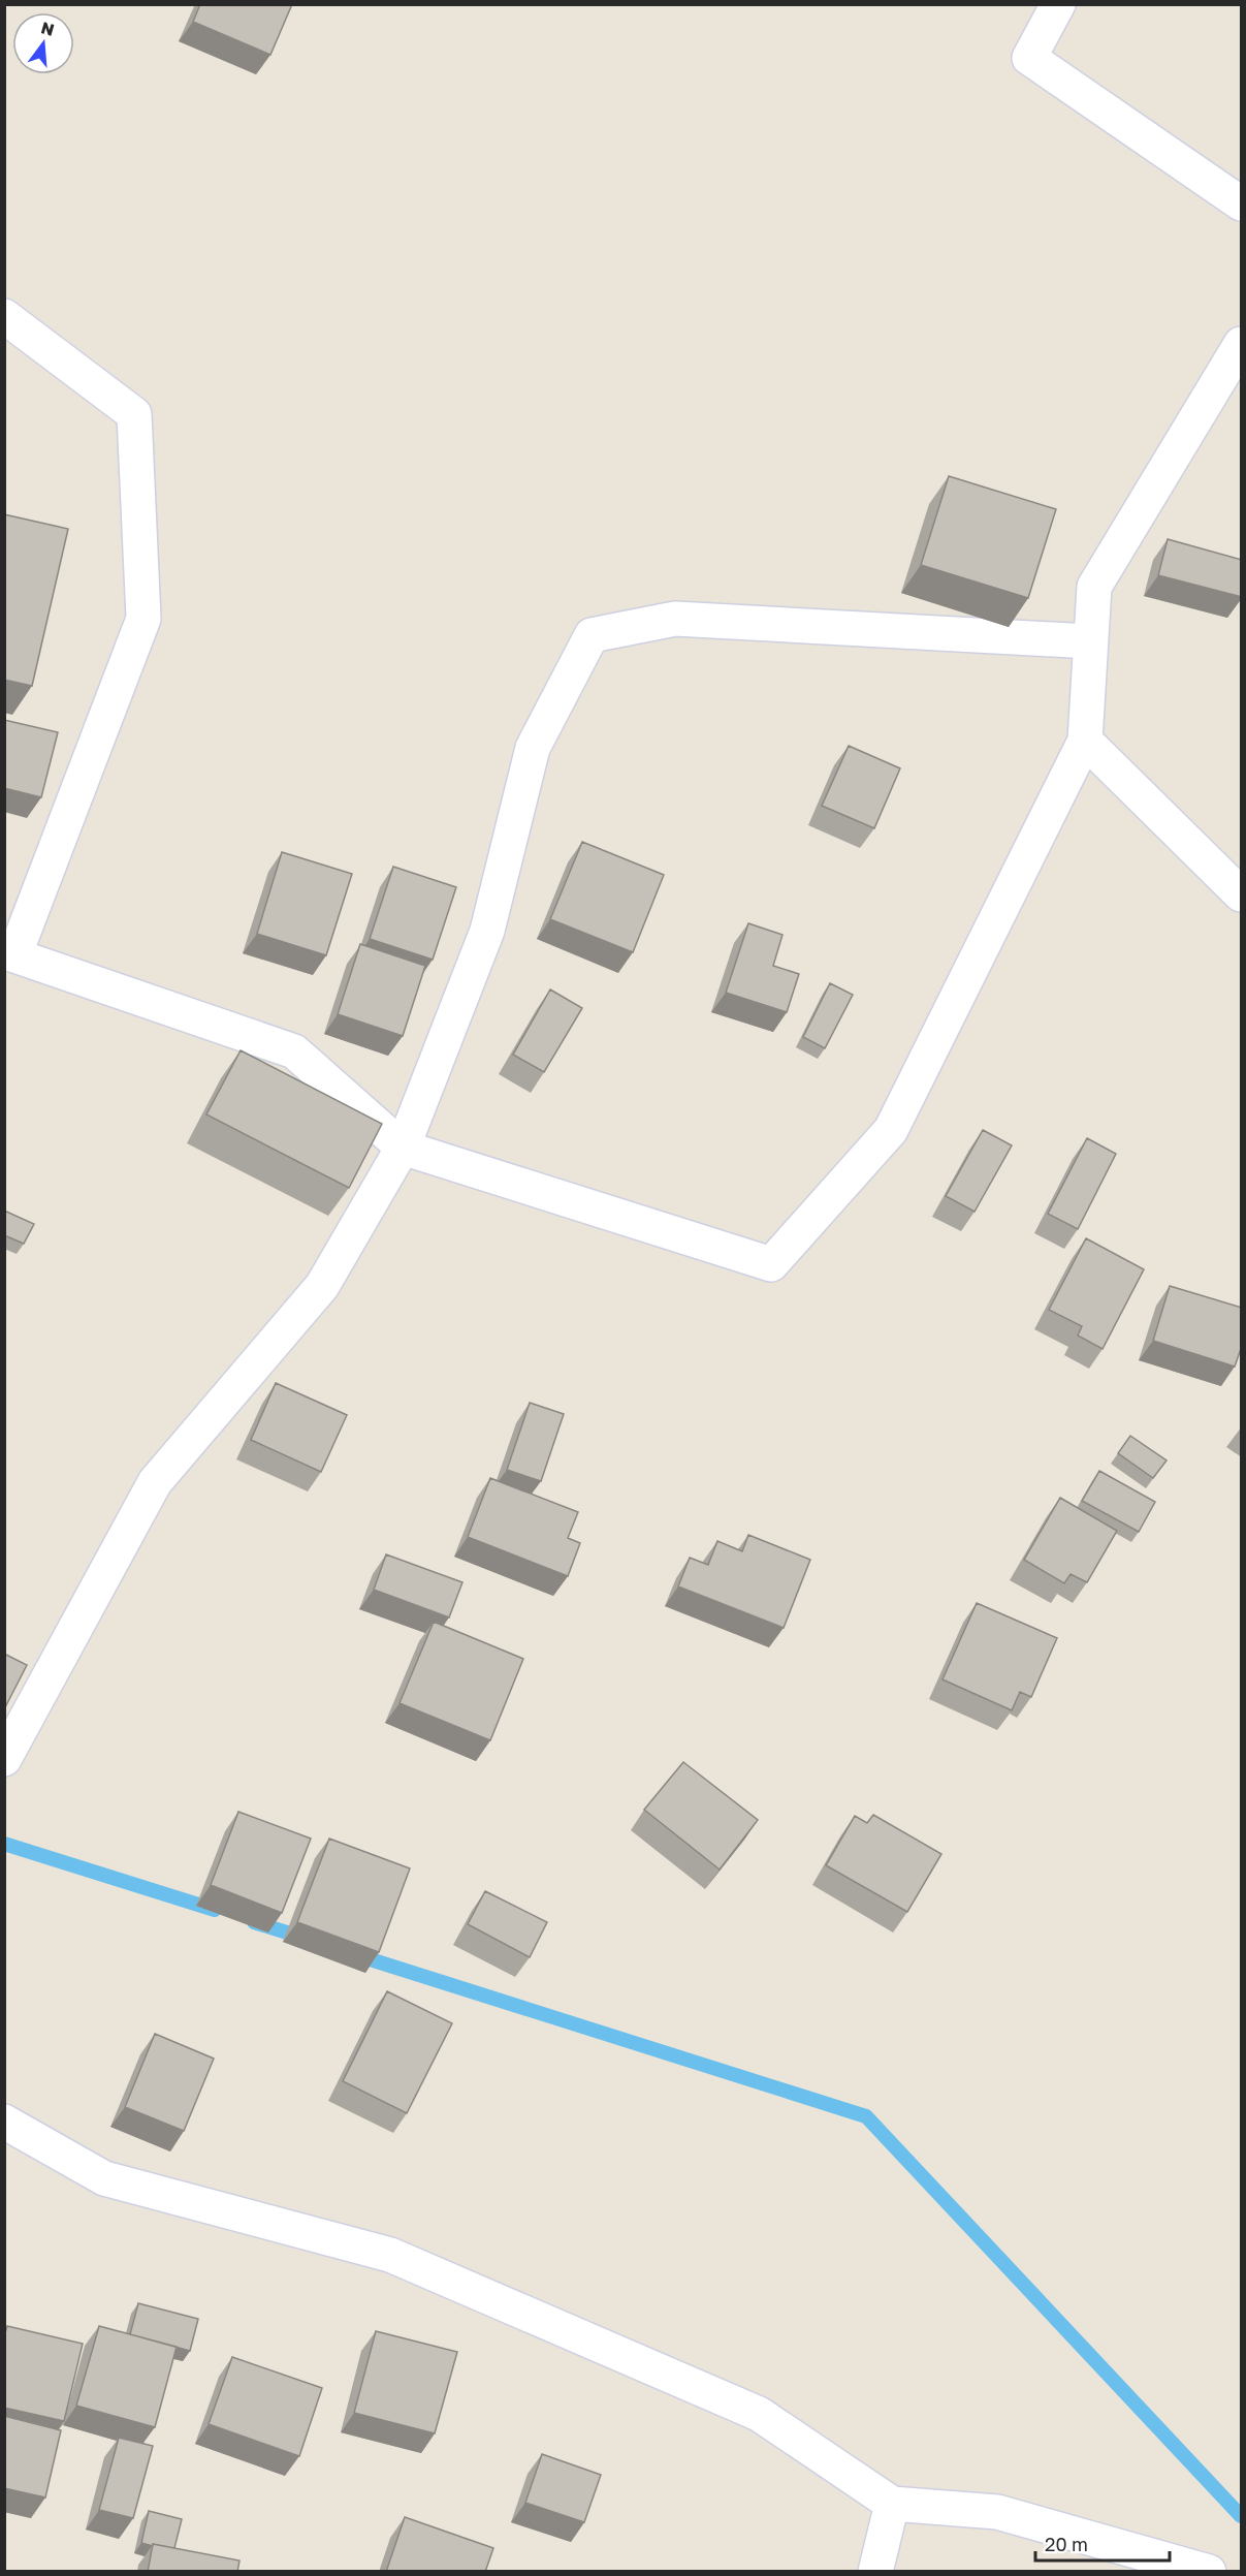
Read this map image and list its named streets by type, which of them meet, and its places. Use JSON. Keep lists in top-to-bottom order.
{
  "scale_bar": "20 m",
  "north": "top"
}
